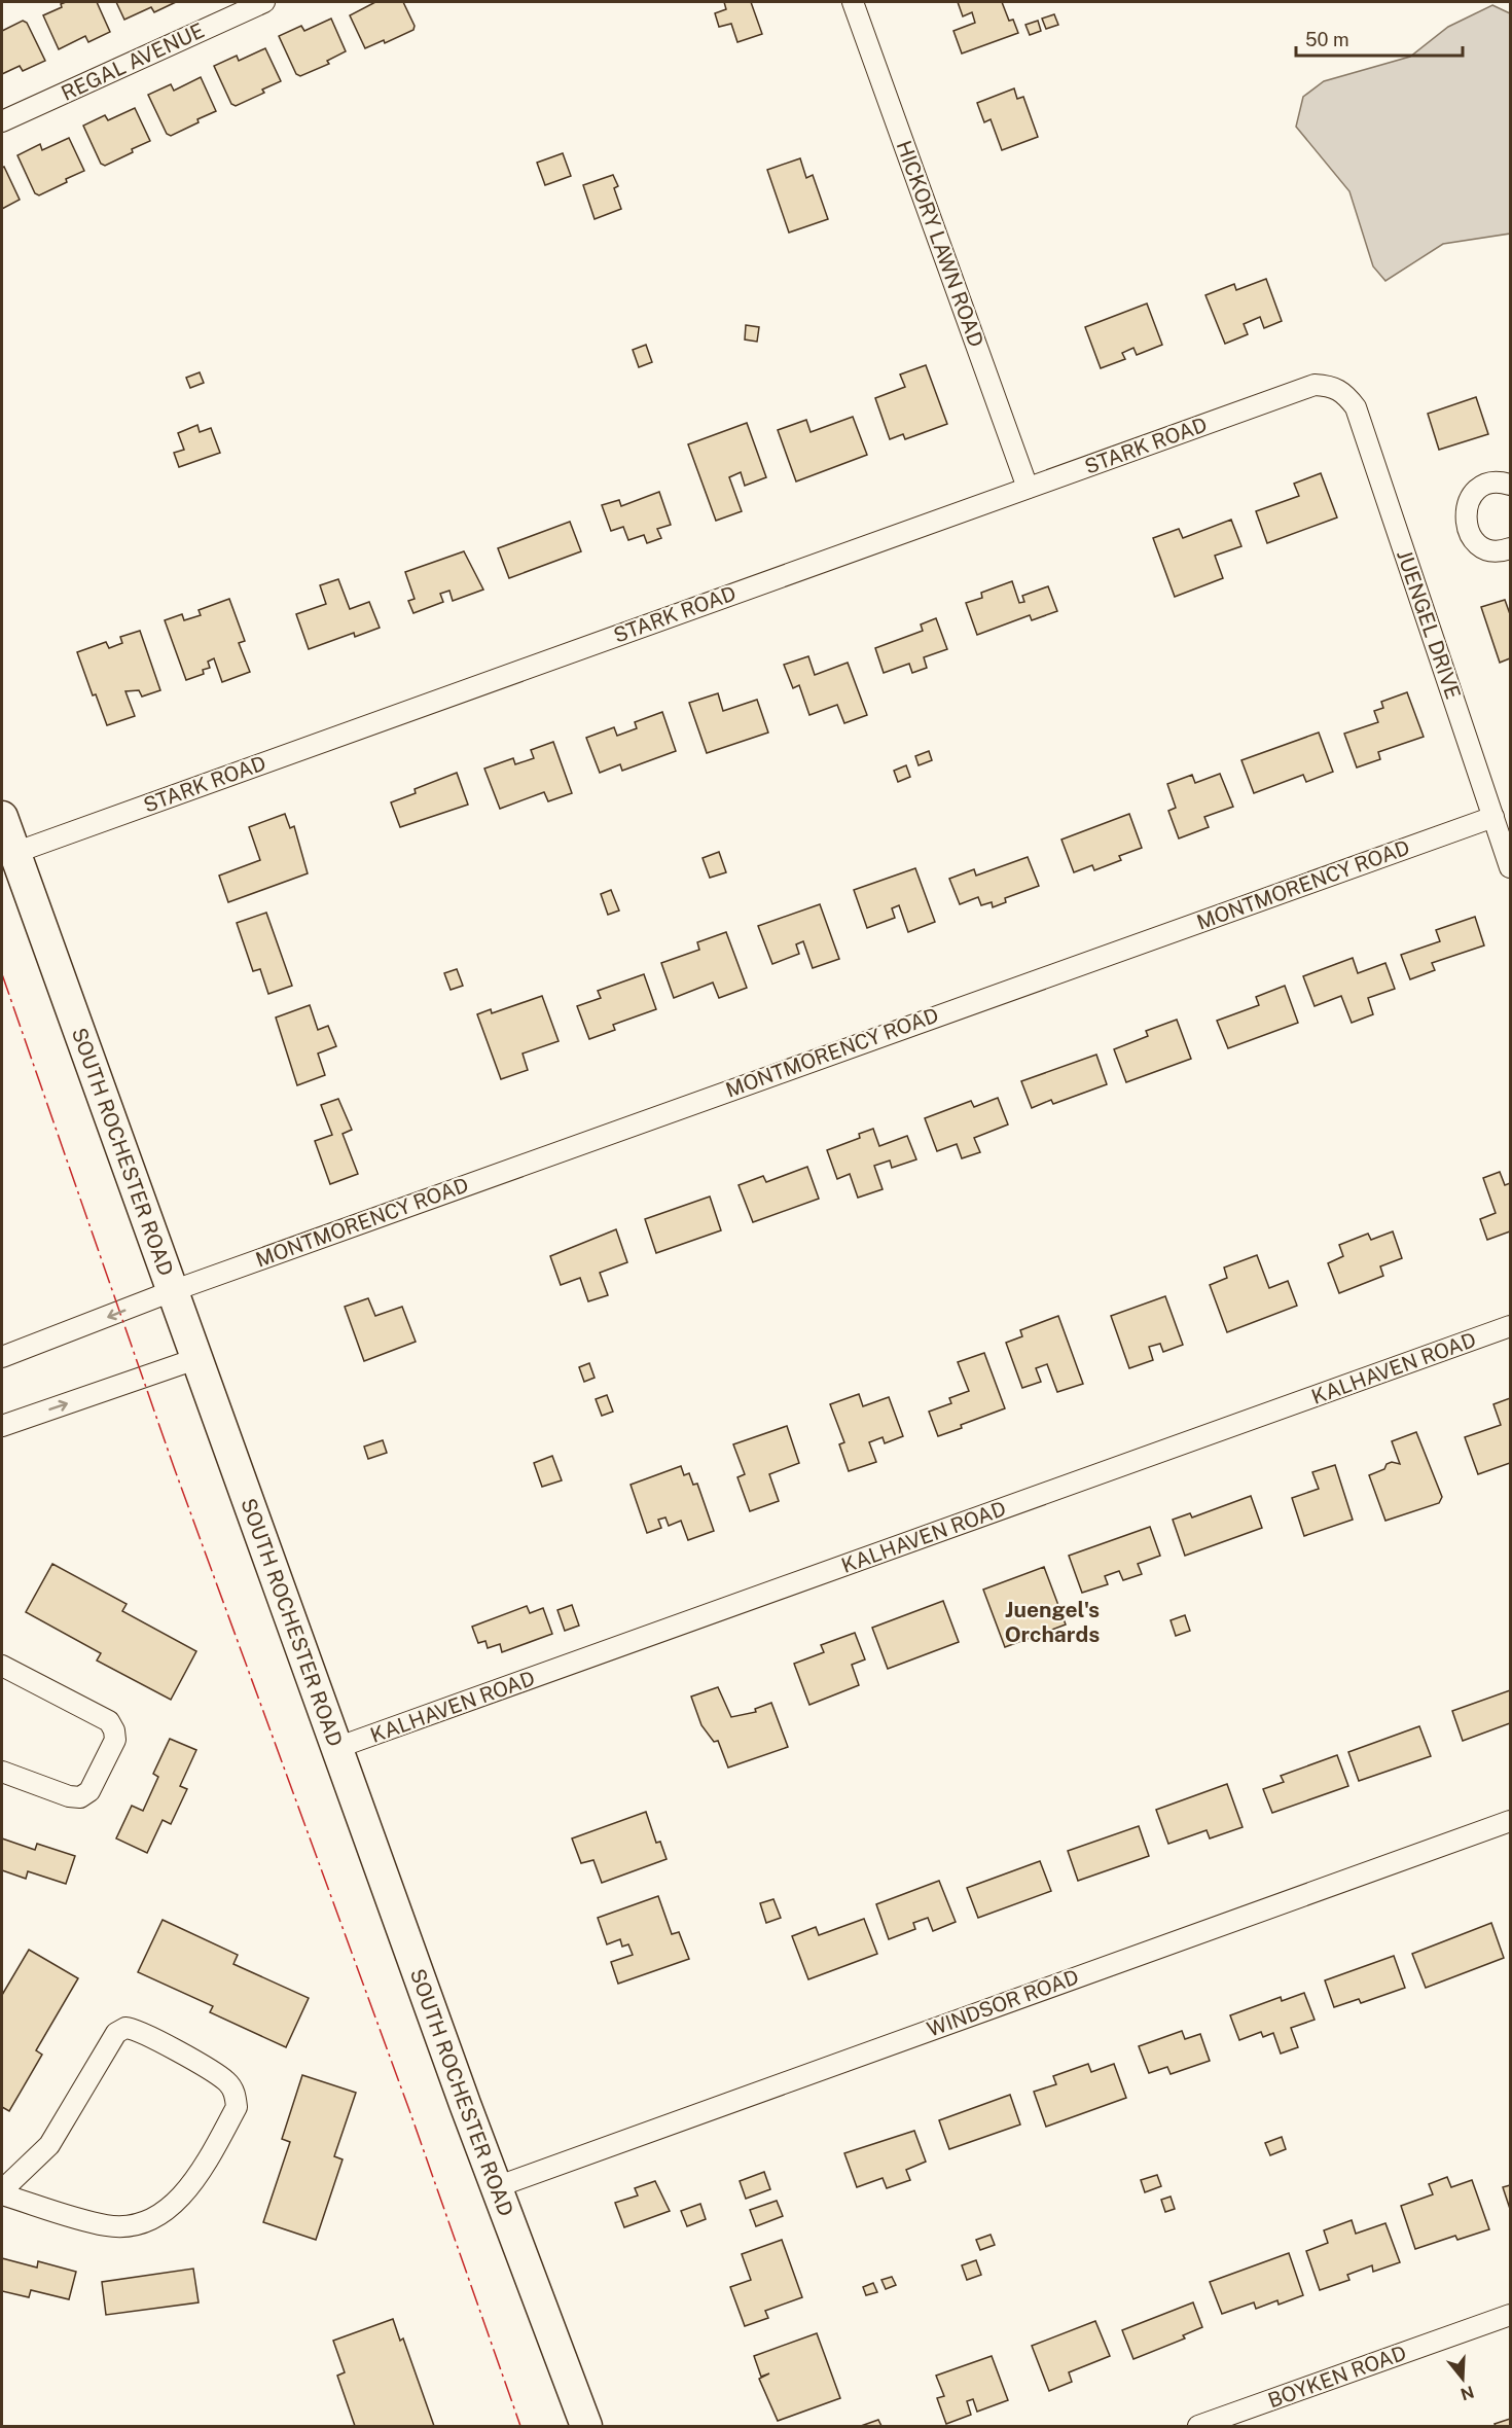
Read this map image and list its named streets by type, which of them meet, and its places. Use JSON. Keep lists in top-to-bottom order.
{
  "streets": {
    "main road": ["SOUTH ROCHESTER ROAD"],
    "street": [
      "REGAL AVENUE",
      "HICKORY LAWN ROAD",
      "STARK ROAD",
      "JUENGEL DRIVE",
      "MONTMORENCY ROAD",
      "KALHAVEN ROAD",
      "WINDSOR ROAD",
      "BOYKEN ROAD"
    ]
  },
  "crossings": [
    ["HICKORY LAWN ROAD", "STARK ROAD"],
    ["STARK ROAD", "JUENGEL DRIVE"],
    ["STARK ROAD", "SOUTH ROCHESTER ROAD"],
    ["JUENGEL DRIVE", "MONTMORENCY ROAD"],
    ["MONTMORENCY ROAD", "SOUTH ROCHESTER ROAD"],
    ["SOUTH ROCHESTER ROAD", "KALHAVEN ROAD"],
    ["SOUTH ROCHESTER ROAD", "WINDSOR ROAD"]
  ],
  "districts": ["Juengel's Orchards"],
  "scale_bar": "50 m",
  "north": "bottom"
}
